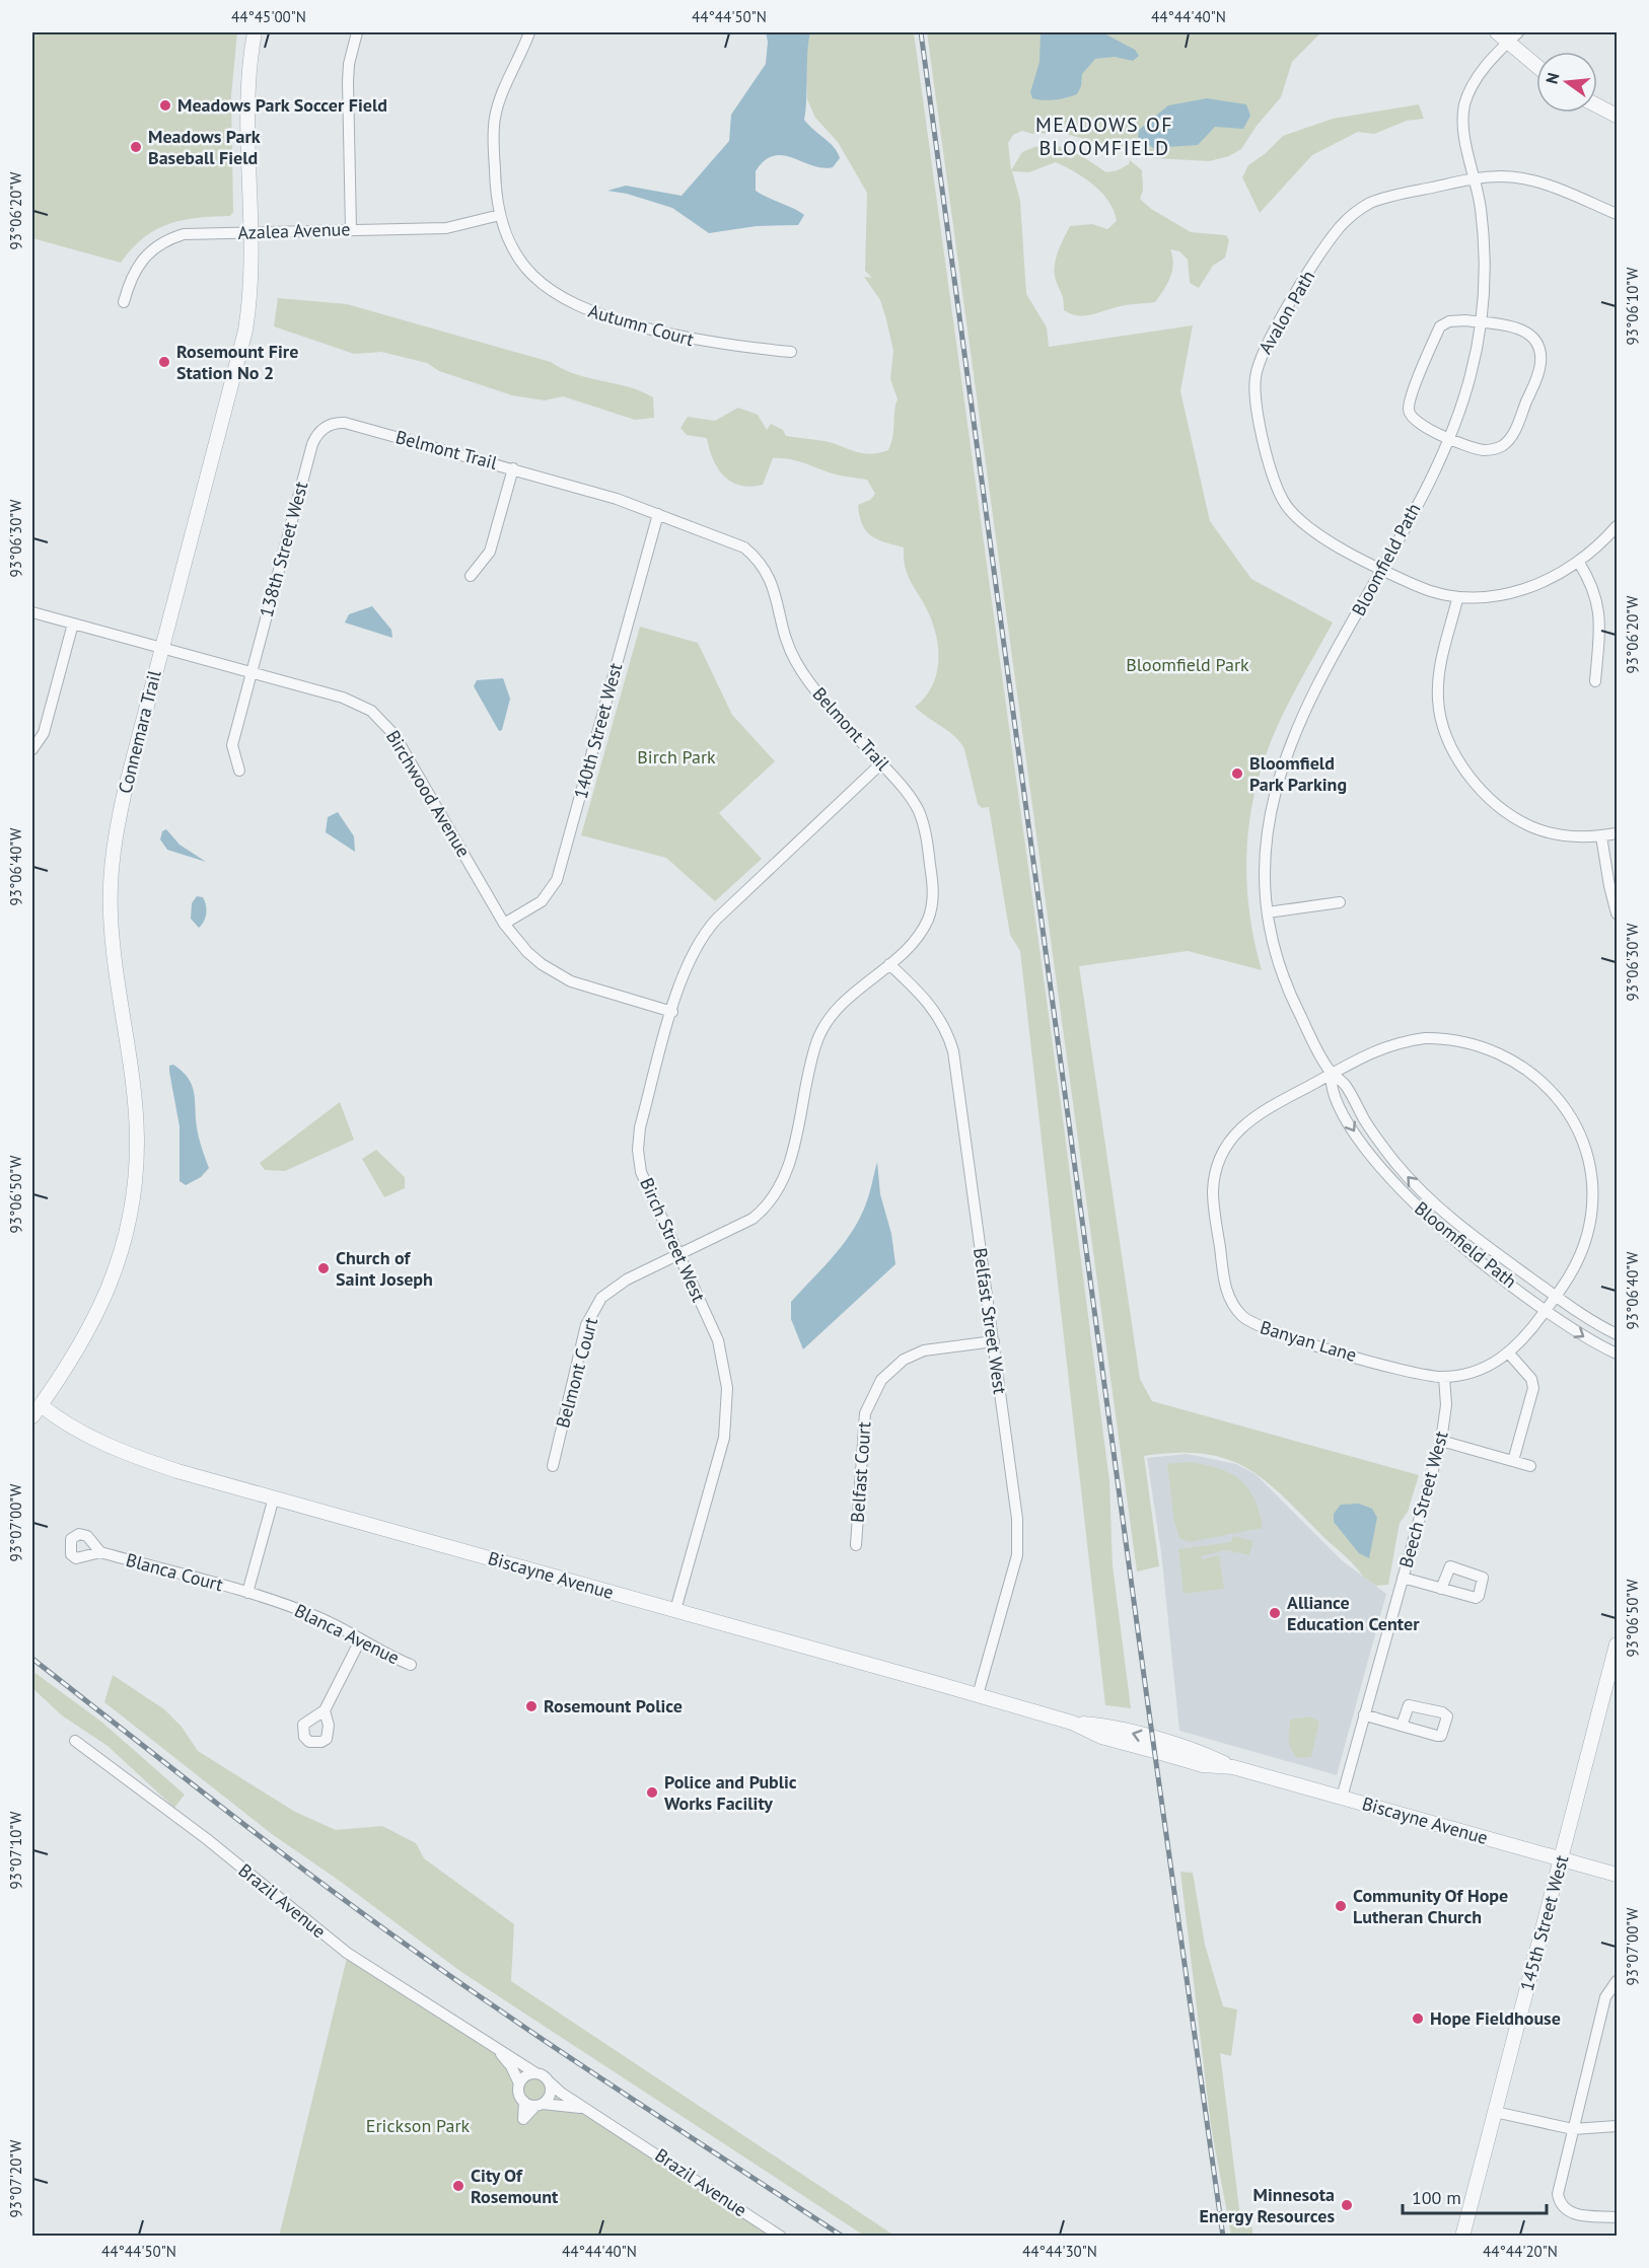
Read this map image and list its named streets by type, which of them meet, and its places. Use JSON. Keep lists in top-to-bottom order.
{
  "streets": {
    "street": [
      "Azalea Avenue",
      "Avalon Path",
      "Autumn Court",
      "Belmont Trail",
      "138th Street West",
      "Bloomfield Path",
      "140th Street West",
      "Connemara Trail",
      "Birchwood Avenue",
      "Birch Street West",
      "Belfast Street West",
      "Banyan Lane",
      "Belmont Court",
      "Belfast Court",
      "Beech Street West",
      "Blanca Court",
      "Biscayne Avenue",
      "Blanca Avenue",
      "Brazil Avenue",
      "145th Street West"
    ]
  },
  "crossings": [
    ["Azalea Avenue", "Autumn Court"],
    ["Azalea Avenue", "Connemara Trail"],
    ["Avalon Path", "Bloomfield Path"],
    ["Belmont Trail", "138th Street West"],
    ["Belmont Trail", "140th Street West"],
    ["Belmont Trail", "Birch Street West"],
    ["Belmont Trail", "Belfast Street West"],
    ["Belmont Trail", "Belmont Court"],
    ["138th Street West", "Birchwood Avenue"],
    ["Bloomfield Path", "Banyan Lane"],
    ["140th Street West", "Birchwood Avenue"],
    ["Connemara Trail", "Birchwood Avenue"],
    ["Connemara Trail", "Biscayne Avenue"],
    ["Birchwood Avenue", "Birch Street West"],
    ["Birch Street West", "Belmont Court"],
    ["Birch Street West", "Biscayne Avenue"],
    ["Belfast Street West", "Belfast Court"],
    ["Belfast Street West", "Biscayne Avenue"],
    ["Banyan Lane", "Beech Street West"],
    ["Beech Street West", "Biscayne Avenue"],
    ["Blanca Court", "Blanca Avenue"],
    ["Biscayne Avenue", "145th Street West"]
  ],
  "districts": ["MEADOWS OF BLOOMFIELD"],
  "parks": ["Bloomfield Park", "Birch Park", "Erickson Park"],
  "places": [
    "Meadows Park Soccer Field",
    "Meadows Park Baseball Field",
    "Rosemount Fire Station No 2",
    "Bloomfield Park Parking",
    "Church of Saint Joseph",
    "Alliance Education Center",
    "Rosemount Police",
    "Police and Public Works Facility",
    "Community Of Hope Lutheran Church",
    "Hope Fieldhouse",
    "City Of Rosemount",
    "Minnesota Energy Resources"
  ],
  "scale_bar": "100 m",
  "north": "left",
  "coordinates": [
    "44°45'00\"N",
    "44°44'50\"N",
    "44°44'40\"N",
    "93°06'20\"W",
    "93°06'10\"W",
    "93°06'30\"W",
    "93°06'40\"W",
    "93°06'50\"W",
    "93°07'00\"W",
    "93°07'10\"W",
    "93°07'20\"W",
    "44°44'30\"N",
    "44°44'20\"N"
  ]
}
